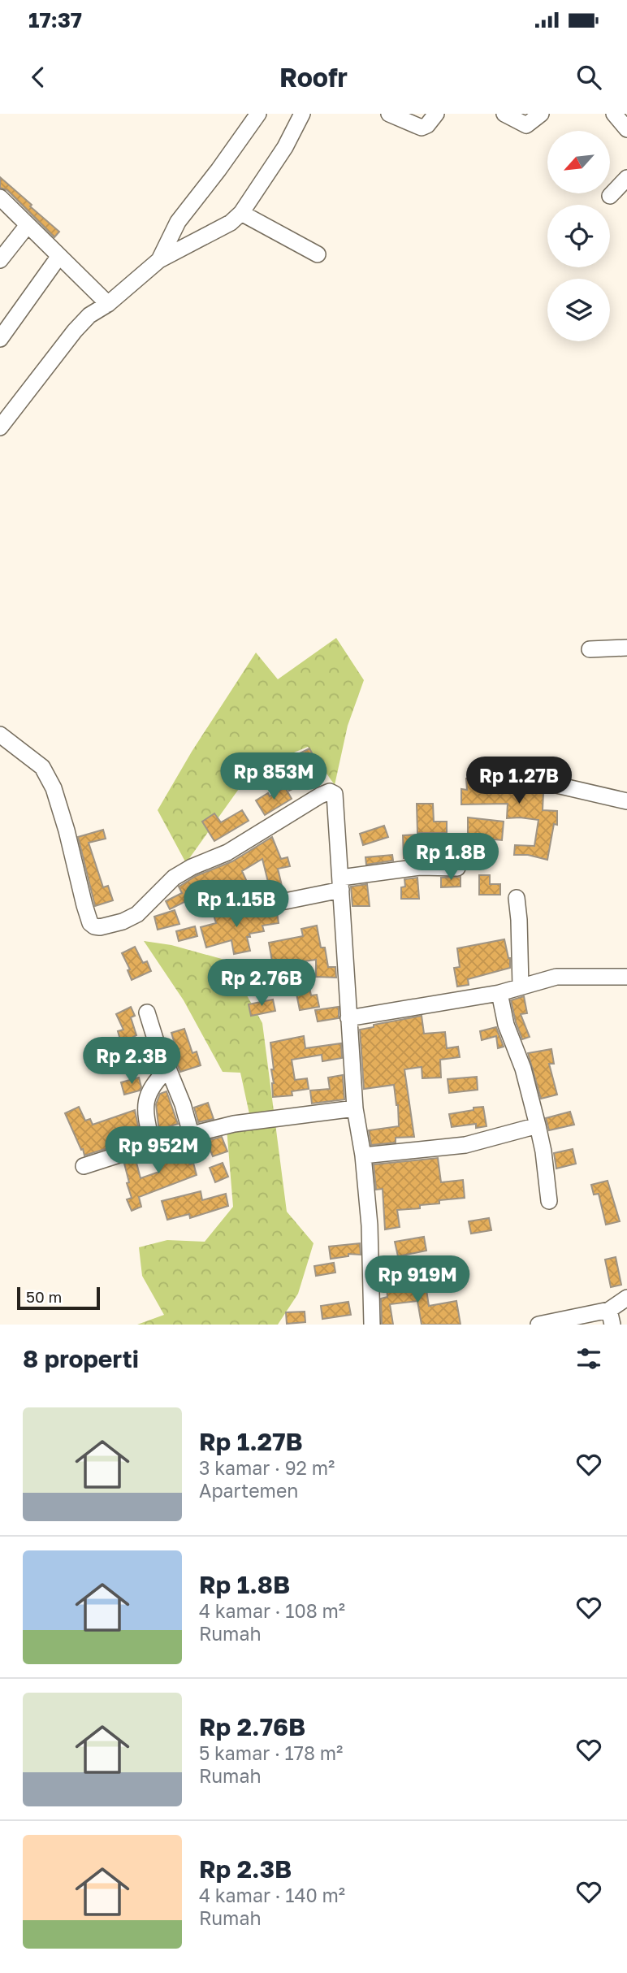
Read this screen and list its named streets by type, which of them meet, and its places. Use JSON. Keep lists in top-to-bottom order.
{
  "scale_bar": "50 m",
  "north": "bottom left",
  "page": {
    "status": "17:37",
    "header": "Roofr",
    "price": [
      "Rp 853M",
      "Rp 1.27B",
      "Rp 1.8B",
      "Rp 1.15B",
      "Rp 2.76B",
      "Rp 2.3B",
      "Rp 952M",
      "Rp 919M"
    ],
    "scale": "50 m",
    "heading": "8 properti",
    "list": [
      {
        "name": "Rp 1.27B",
        "note": "3 kamar · 92 m² · Apartemen"
      },
      {
        "name": "Rp 1.8B",
        "note": "4 kamar · 108 m² · Rumah"
      },
      {
        "name": "Rp 2.76B",
        "note": "5 kamar · 178 m² · Rumah"
      },
      {
        "name": "Rp 2.3B",
        "note": "4 kamar · 140 m² · Rumah"
      }
    ]
  }
}
